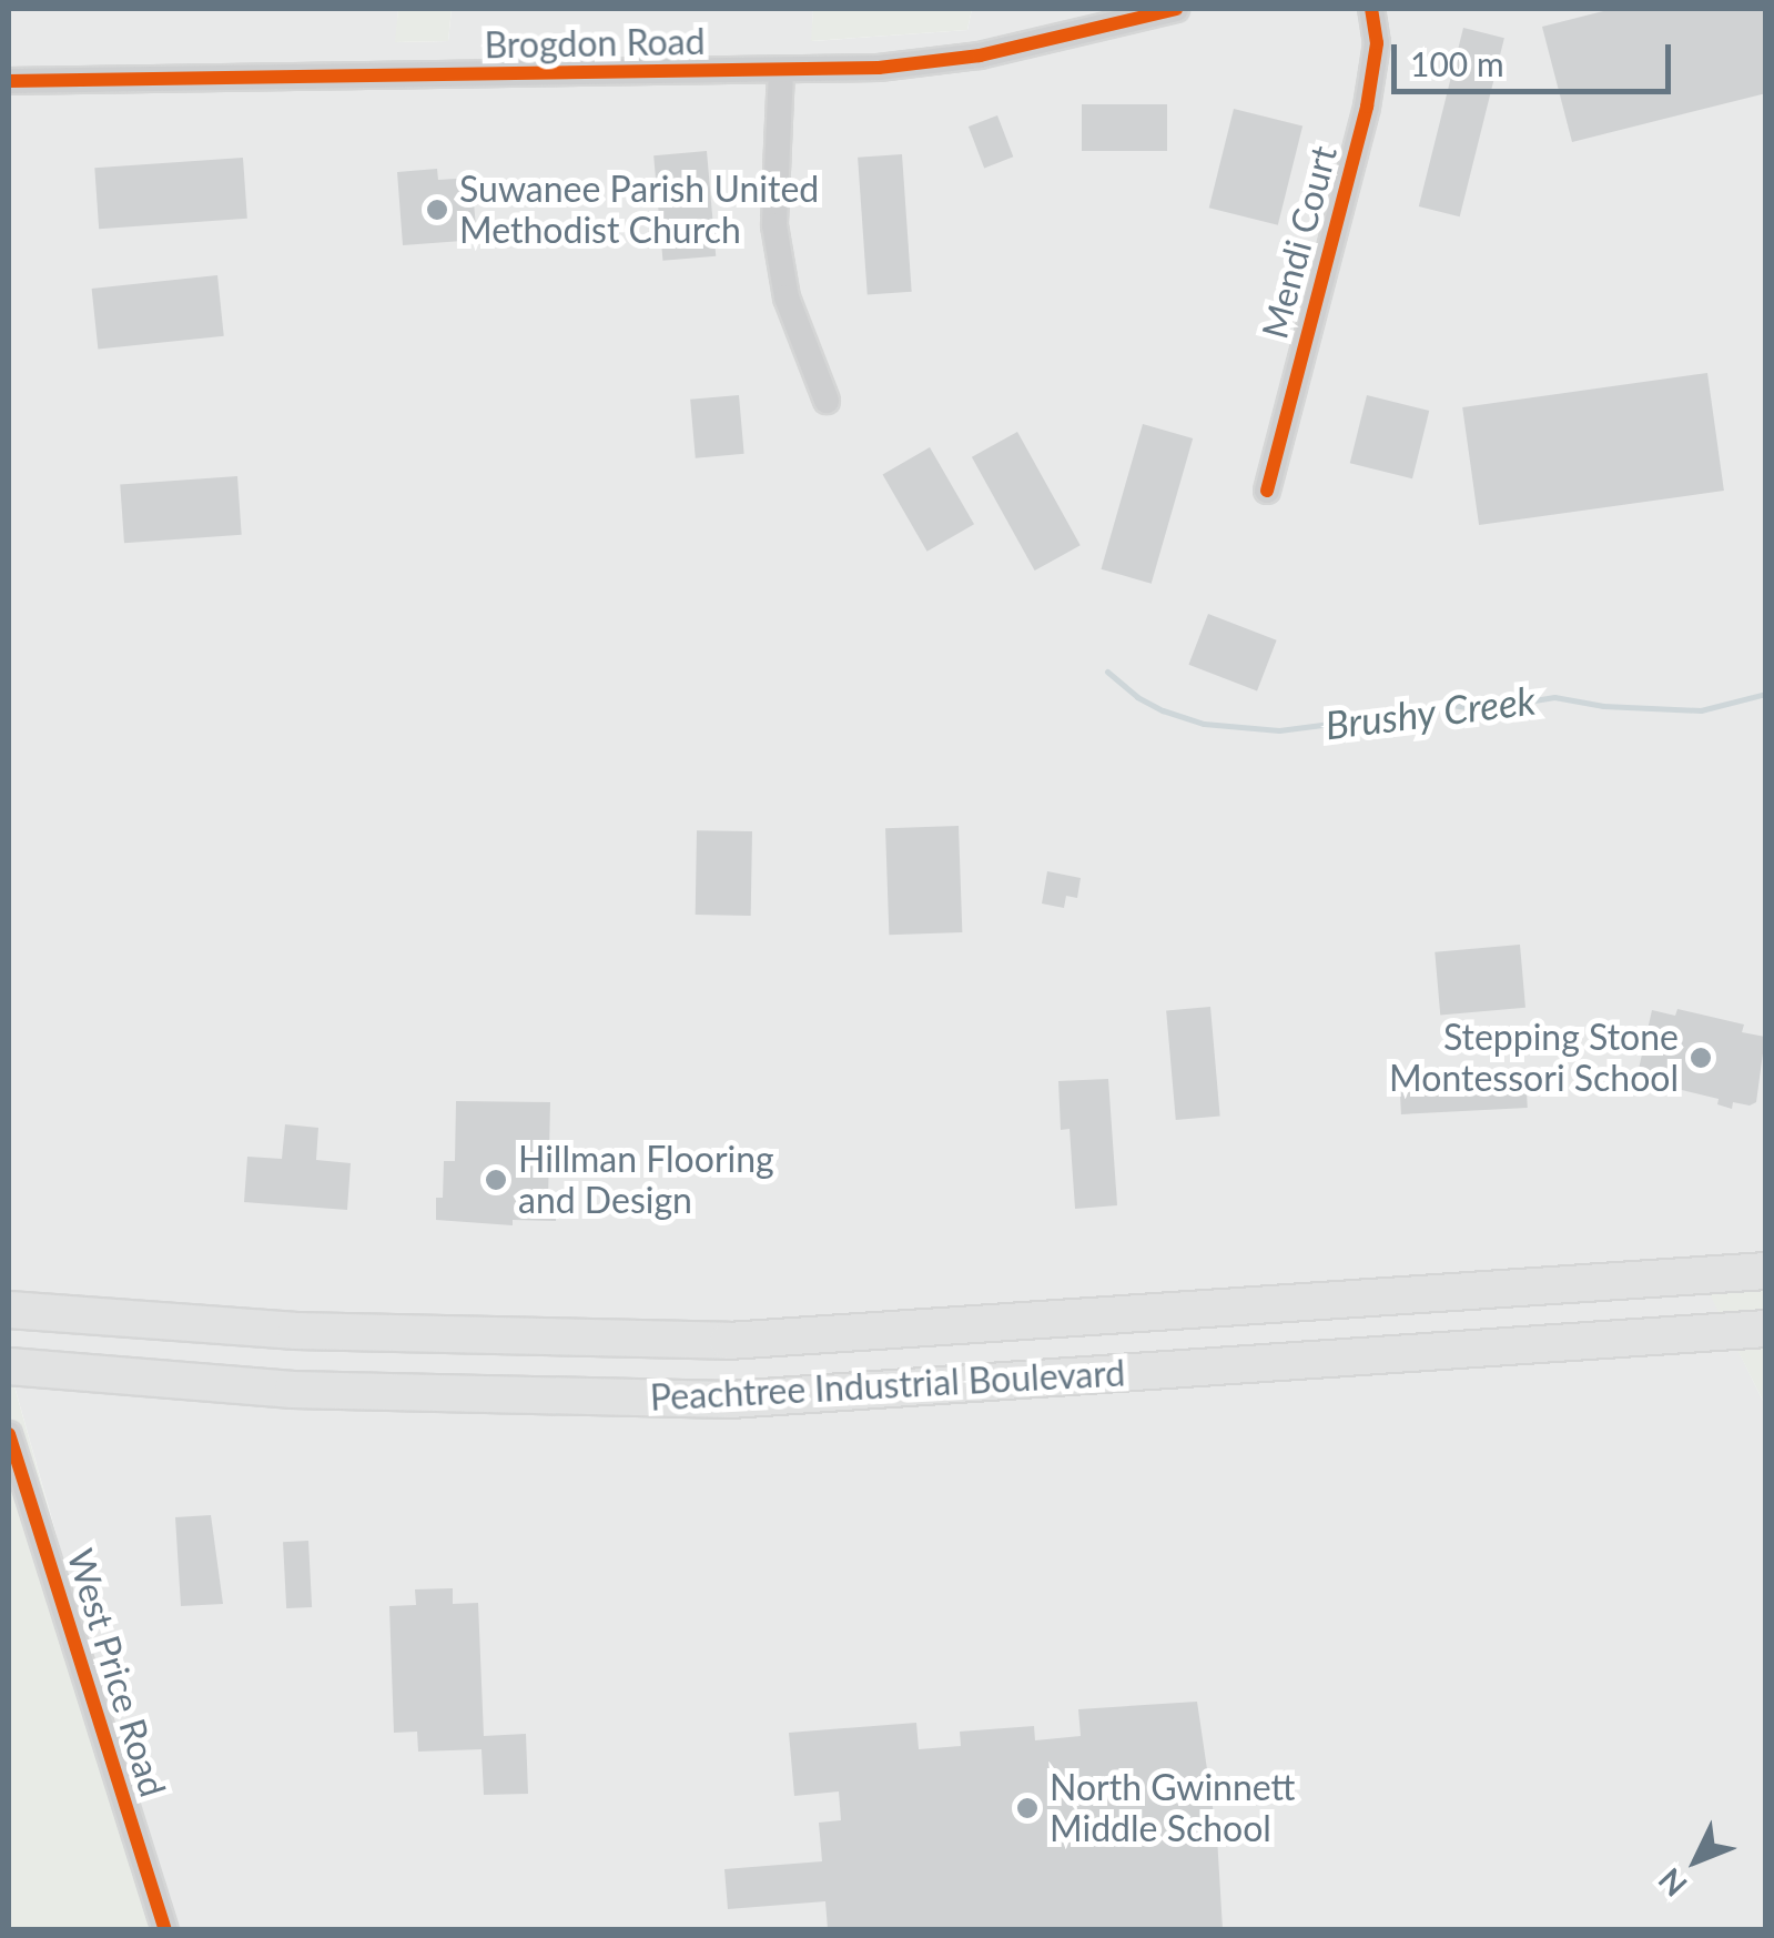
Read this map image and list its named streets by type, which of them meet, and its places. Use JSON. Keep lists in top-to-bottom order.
{
  "streets": {
    "highway": ["Peachtree Industrial Boulevard"],
    "street": ["Brogdon Road", "Mendi Court", "West Price Road"]
  },
  "water": ["Brushy Creek"],
  "places": [
    "Suwanee Parish United Methodist Church",
    "Stepping Stone Montessori School",
    "Hillman Flooring and Design",
    "North Gwinnett Middle School"
  ],
  "scale_bar": "100 m",
  "north": "bottom left"
}
